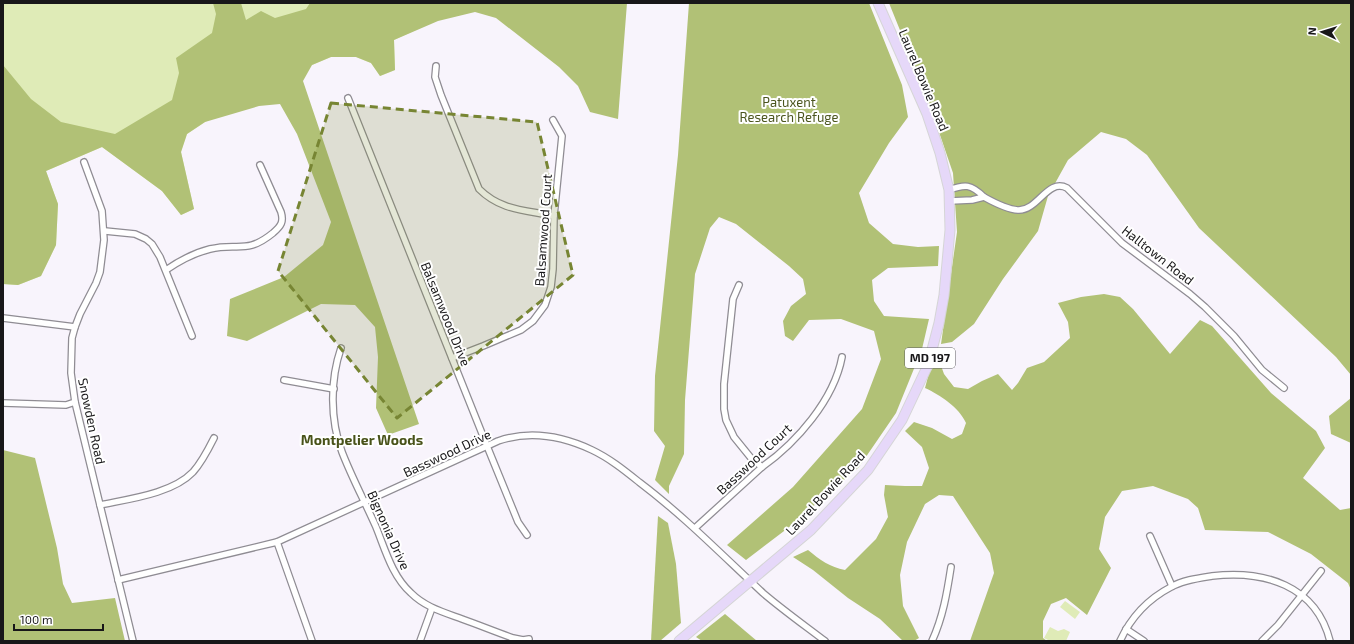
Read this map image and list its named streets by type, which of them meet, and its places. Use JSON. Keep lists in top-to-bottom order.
{
  "streets": {
    "main road": ["Laurel Bowie Road", "MD 197"],
    "street": [
      "Balsamwood Court",
      "Halltown Road",
      "Balsamwood Drive",
      "Snowden Road",
      "Basswood Drive",
      "Basswood Court",
      "Bignonia Drive"
    ]
  },
  "crossings": [
    ["Laurel Bowie Road", "Halltown Road"],
    ["Laurel Bowie Road", "Basswood Drive"],
    ["Balsamwood Court", "Balsamwood Drive"],
    ["Balsamwood Drive", "Basswood Drive"],
    ["Snowden Road", "Basswood Drive"],
    ["Basswood Drive", "Basswood Court"],
    ["Basswood Drive", "Bignonia Drive"]
  ],
  "districts": ["Montpelier Woods"],
  "parks": ["Patuxent Research Refuge"],
  "scale_bar": "100 m",
  "north": "left"
}
